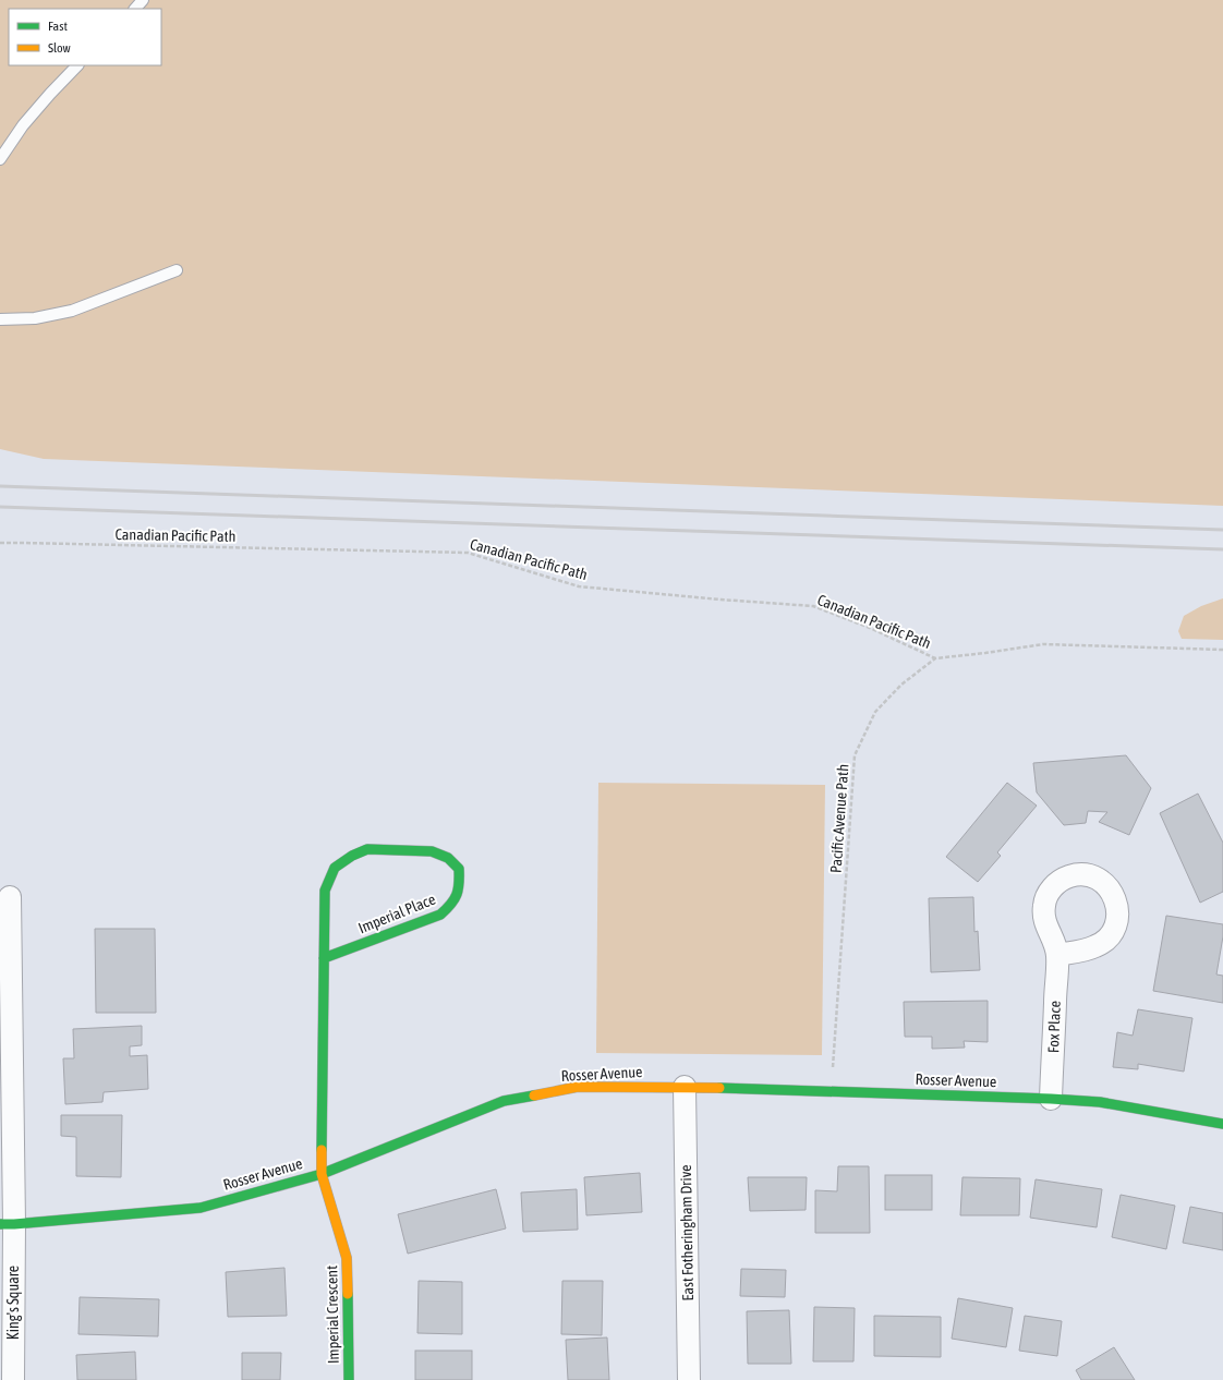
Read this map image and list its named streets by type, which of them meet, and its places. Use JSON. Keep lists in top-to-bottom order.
{
  "streets": {
    "street": [
      "Imperial Place",
      "Fox Place",
      "Rosser Avenue",
      "East Fotheringham Drive",
      "King's Square",
      "Imperial Crescent"
    ],
    "path": ["Canadian Pacific Path", "Pacific Avenue Path"]
  },
  "crossings": [
    ["Canadian Pacific Path", "Pacific Avenue Path"],
    ["Pacific Avenue Path", "Rosser Avenue"],
    ["Imperial Place", "Rosser Avenue"],
    ["Imperial Place", "Imperial Crescent"],
    ["Fox Place", "Rosser Avenue"],
    ["Rosser Avenue", "East Fotheringham Drive"],
    ["Rosser Avenue", "King's Square"],
    ["Rosser Avenue", "Imperial Crescent"]
  ],
  "legend": ["Fast", "Slow"]
}
